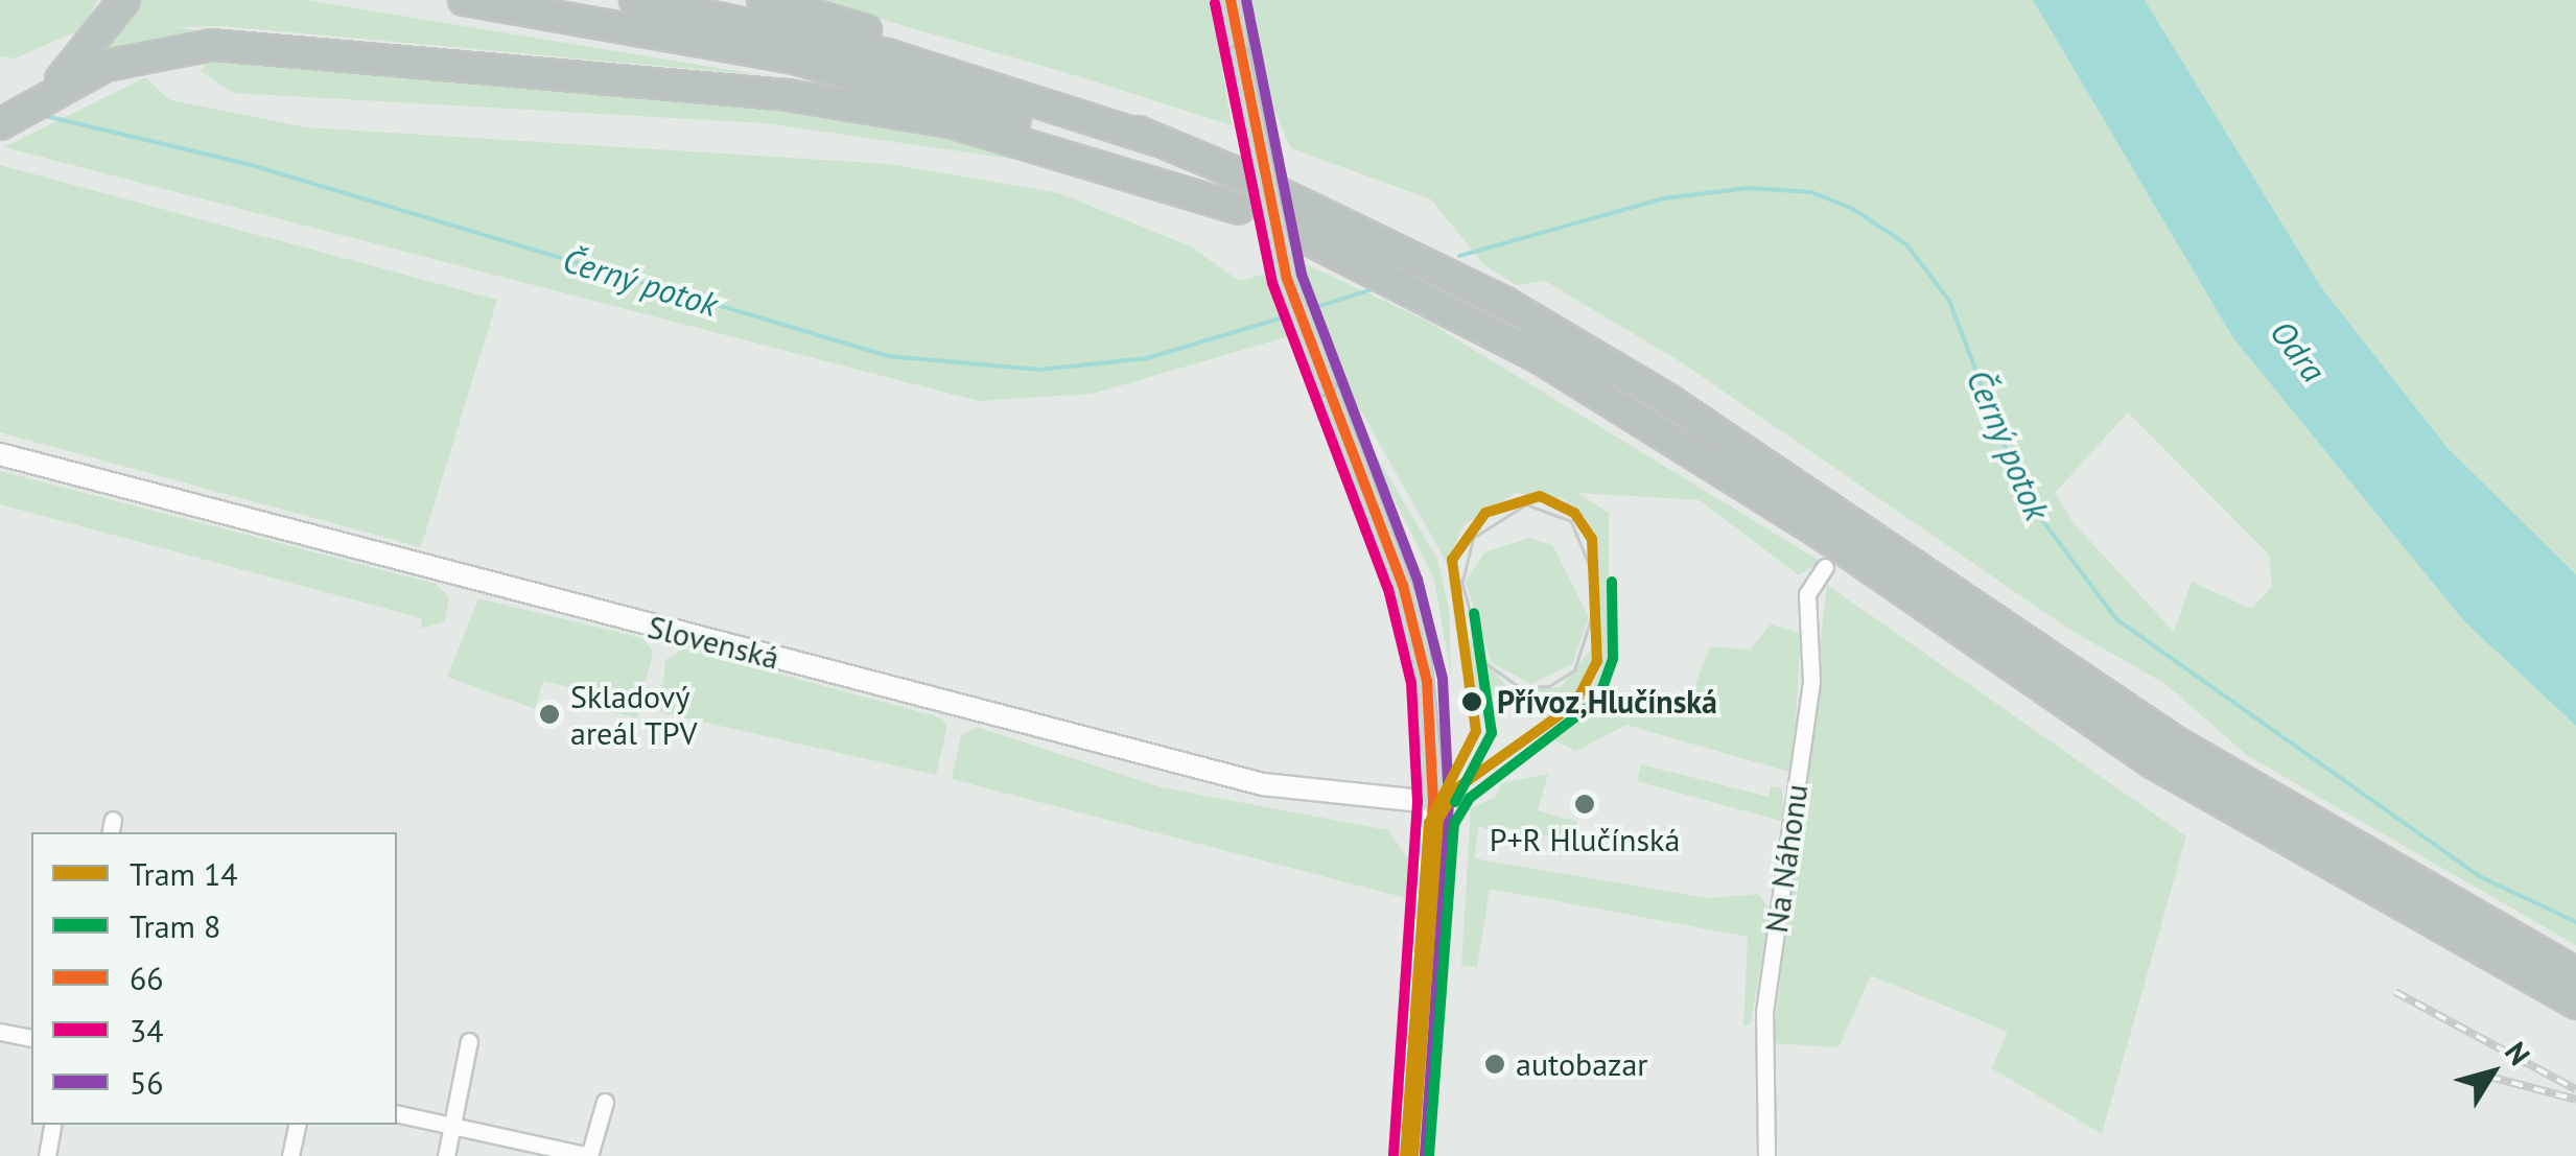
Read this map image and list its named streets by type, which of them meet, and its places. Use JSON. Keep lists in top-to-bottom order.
{
  "streets": {
    "street": ["Slovenská", "Na Náhonu"]
  },
  "water": ["Černý potok", "Odra"],
  "places": [
    "Přívoz,Hlučínská",
    "Skladový areál TPV",
    "P+R Hlučínská",
    "autobazar"
  ],
  "lines": [
    "transit line 66",
    "transit line 56",
    "transit line 34",
    "tram line 14",
    "tram line 8"
  ],
  "legend": [
    "Tram 14",
    "Tram 8",
    "66",
    "34",
    "56"
  ],
  "north": "top right"
}
